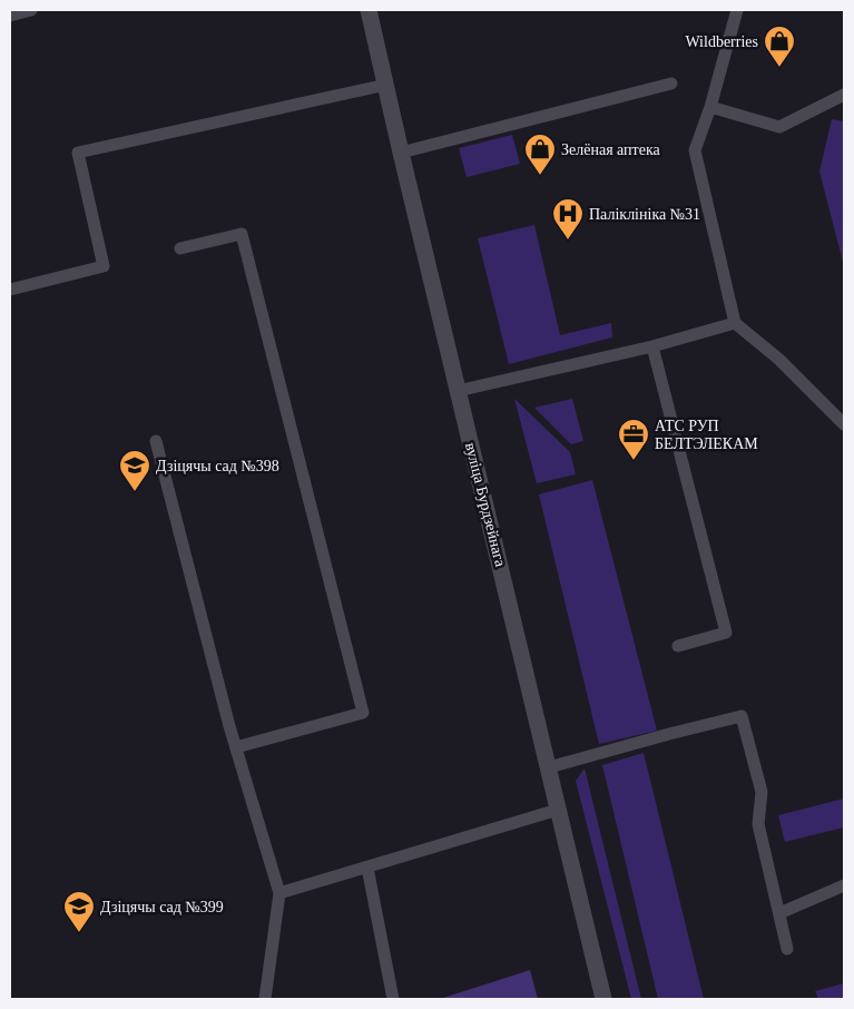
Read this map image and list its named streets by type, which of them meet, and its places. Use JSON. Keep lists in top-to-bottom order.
{
  "streets": {
    "street": ["вуліца Бурдзейнага"]
  },
  "places": {
    "shop": ["Wildberries", "Зелёная аптека"],
    "hospital": ["Паліклініка №31"],
    "office": ["АТС РУП БЕЛТЭЛЕКАМ"],
    "school or university": ["Дзіцячы сад №398", "Дзіцячы сад №399"]
  }
}
